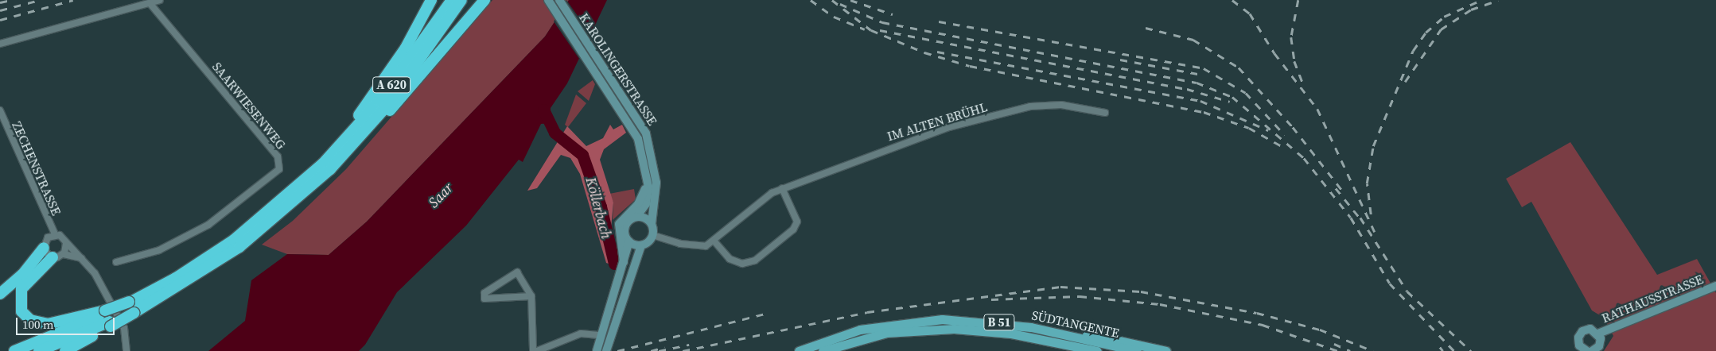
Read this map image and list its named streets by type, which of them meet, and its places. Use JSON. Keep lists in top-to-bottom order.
{
  "streets": {
    "highway": ["A 620"],
    "main road": [
      "KAROLINGERSTRASSE",
      "RATHAUSSTRASSE",
      "B 51",
      "SÜDTANGENTE"
    ],
    "street": ["SAARWIESENWEG", "IM ALTEN BRÜHL", "ZECHENSTRASSE"]
  },
  "crossings": [
    ["KAROLINGERSTRASSE", "IM ALTEN BRÜHL"]
  ],
  "water": ["Saar", "Köllerbach"],
  "scale_bar": "100 m"
}
